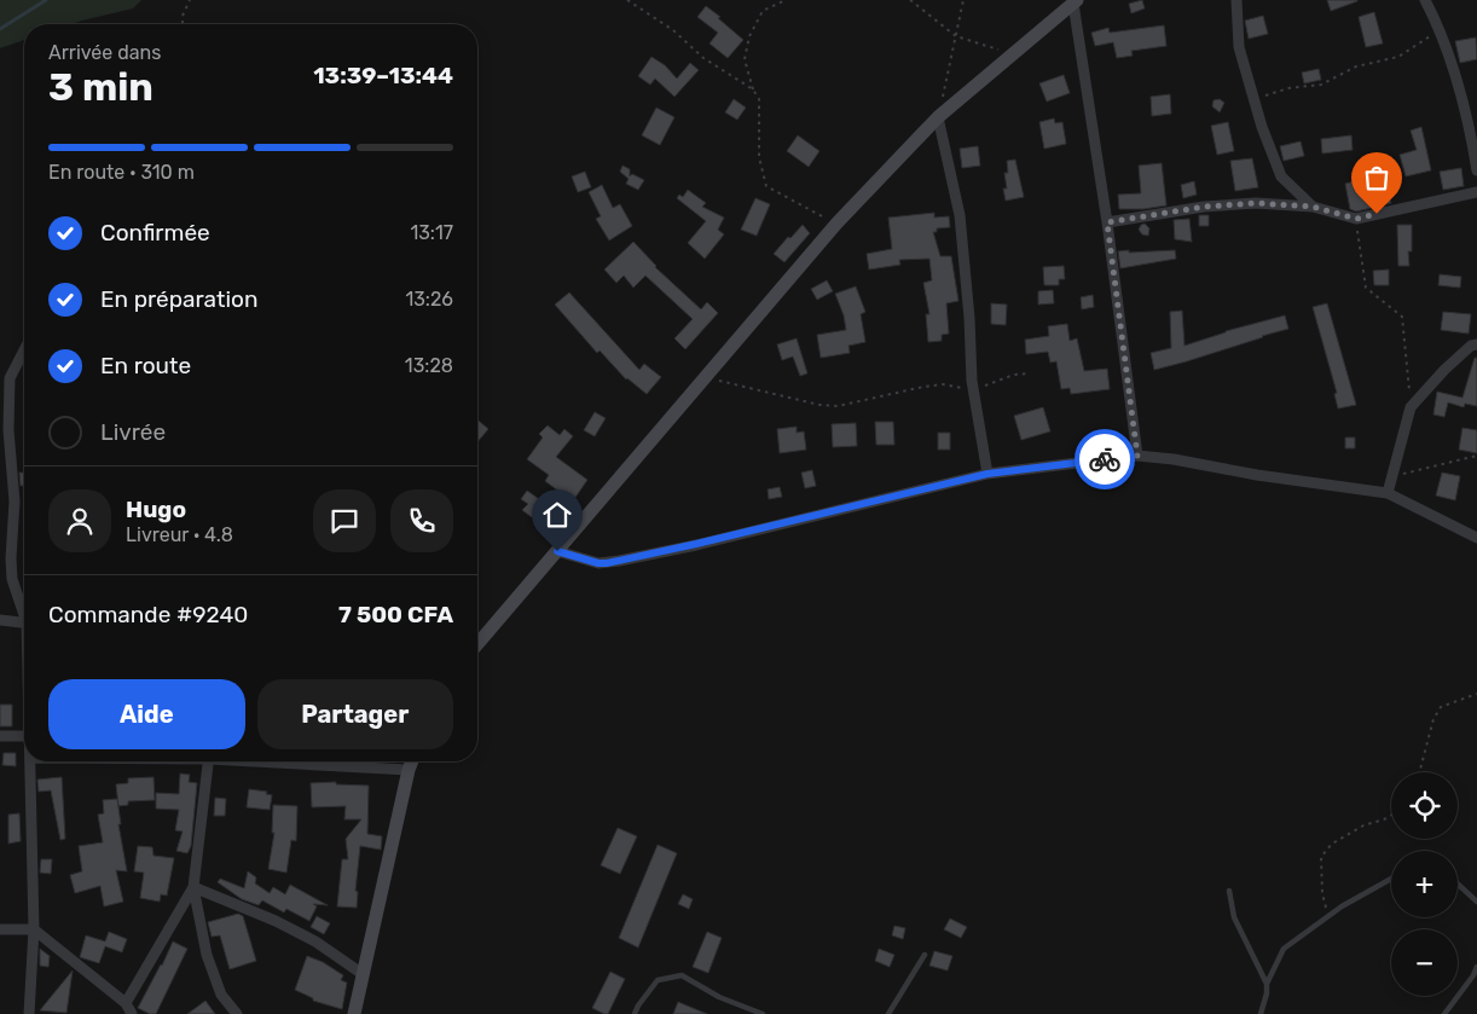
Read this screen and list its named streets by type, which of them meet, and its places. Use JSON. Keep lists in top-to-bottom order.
{
  "page": {
    "heading": ["3 min", "Arrivée dans", "13:39–13:44"],
    "panel": [
      "Hugo",
      "Livreur · 4.8",
      "Commande #9240",
      "7 500 CFA"
    ],
    "bar": "En route · 310 m",
    "list": [
      ["Confirmée", "13:17"],
      ["En préparation", "13:26"],
      ["En route", "13:28"],
      "Livrée"
    ],
    "buttons": ["Aide", "Partager"],
    "map_buttons": ["+", "−"]
  }
}
